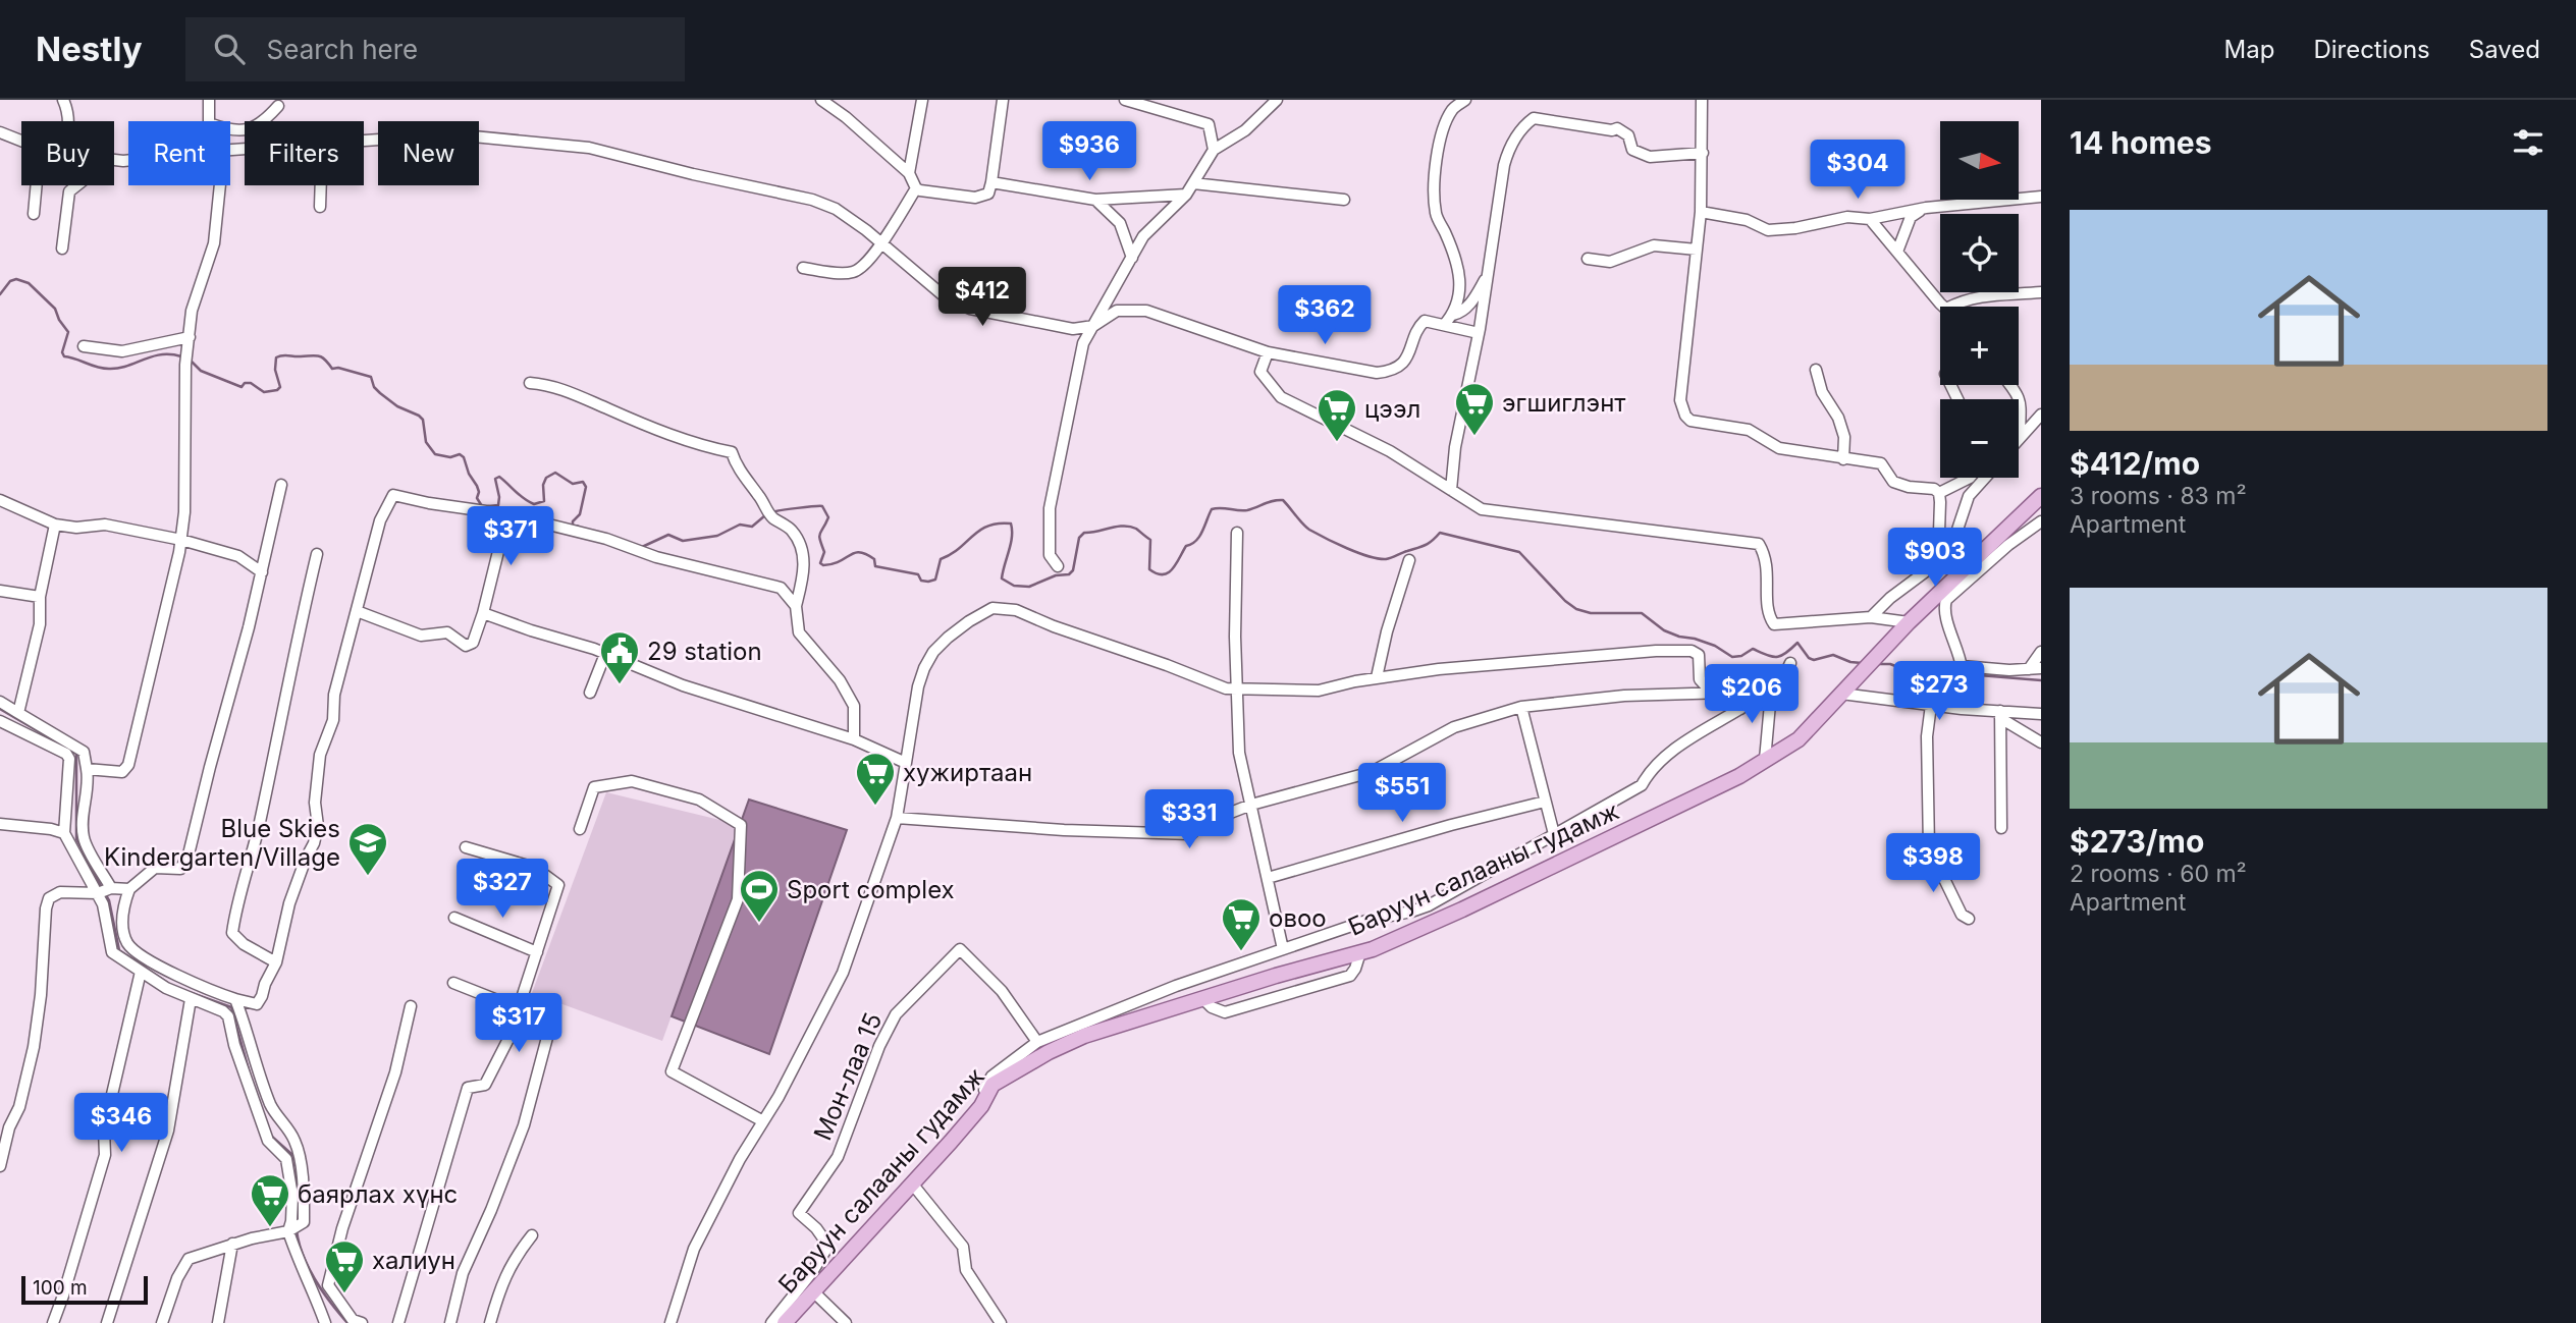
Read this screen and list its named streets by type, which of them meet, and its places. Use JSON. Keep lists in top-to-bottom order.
{
  "streets": {
    "main road": ["Баруун салааны гудамж"],
    "street": ["Мон-лаа 15"]
  },
  "places": {
    "supermarket": [
      "эгшиглэнт",
      "цээл",
      "хужиртаан",
      "овоо",
      "баярлах хүнс",
      "халиун"
    ],
    "public building": ["29 station"],
    "school or university": ["Blue Skies Kindergarten/Village"],
    "sports": ["Sport complex"]
  },
  "scale_bar": "100 m",
  "north": "right",
  "page": {
    "header": "Nestly",
    "search": "Search here",
    "nav": ["Map", "Directions", "Saved"],
    "heading": "14 homes",
    "map_buttons": ["+", "−"],
    "price": [
      "$936",
      "$304",
      "$412",
      "$362",
      "$371",
      "$903",
      "$273",
      "$206",
      "$551",
      "$331",
      "$398",
      "$327",
      "$317",
      "$346"
    ],
    "chip": [
      "Buy",
      "Rent",
      "Filters",
      "New"
    ],
    "list": [
      {
        "name": "$412/mo",
        "note": "3 rooms · 83 m² · Apartment"
      },
      {
        "name": "$273/mo",
        "note": "2 rooms · 60 m² · Apartment"
      }
    ],
    "scale": "100 m"
  }
}
